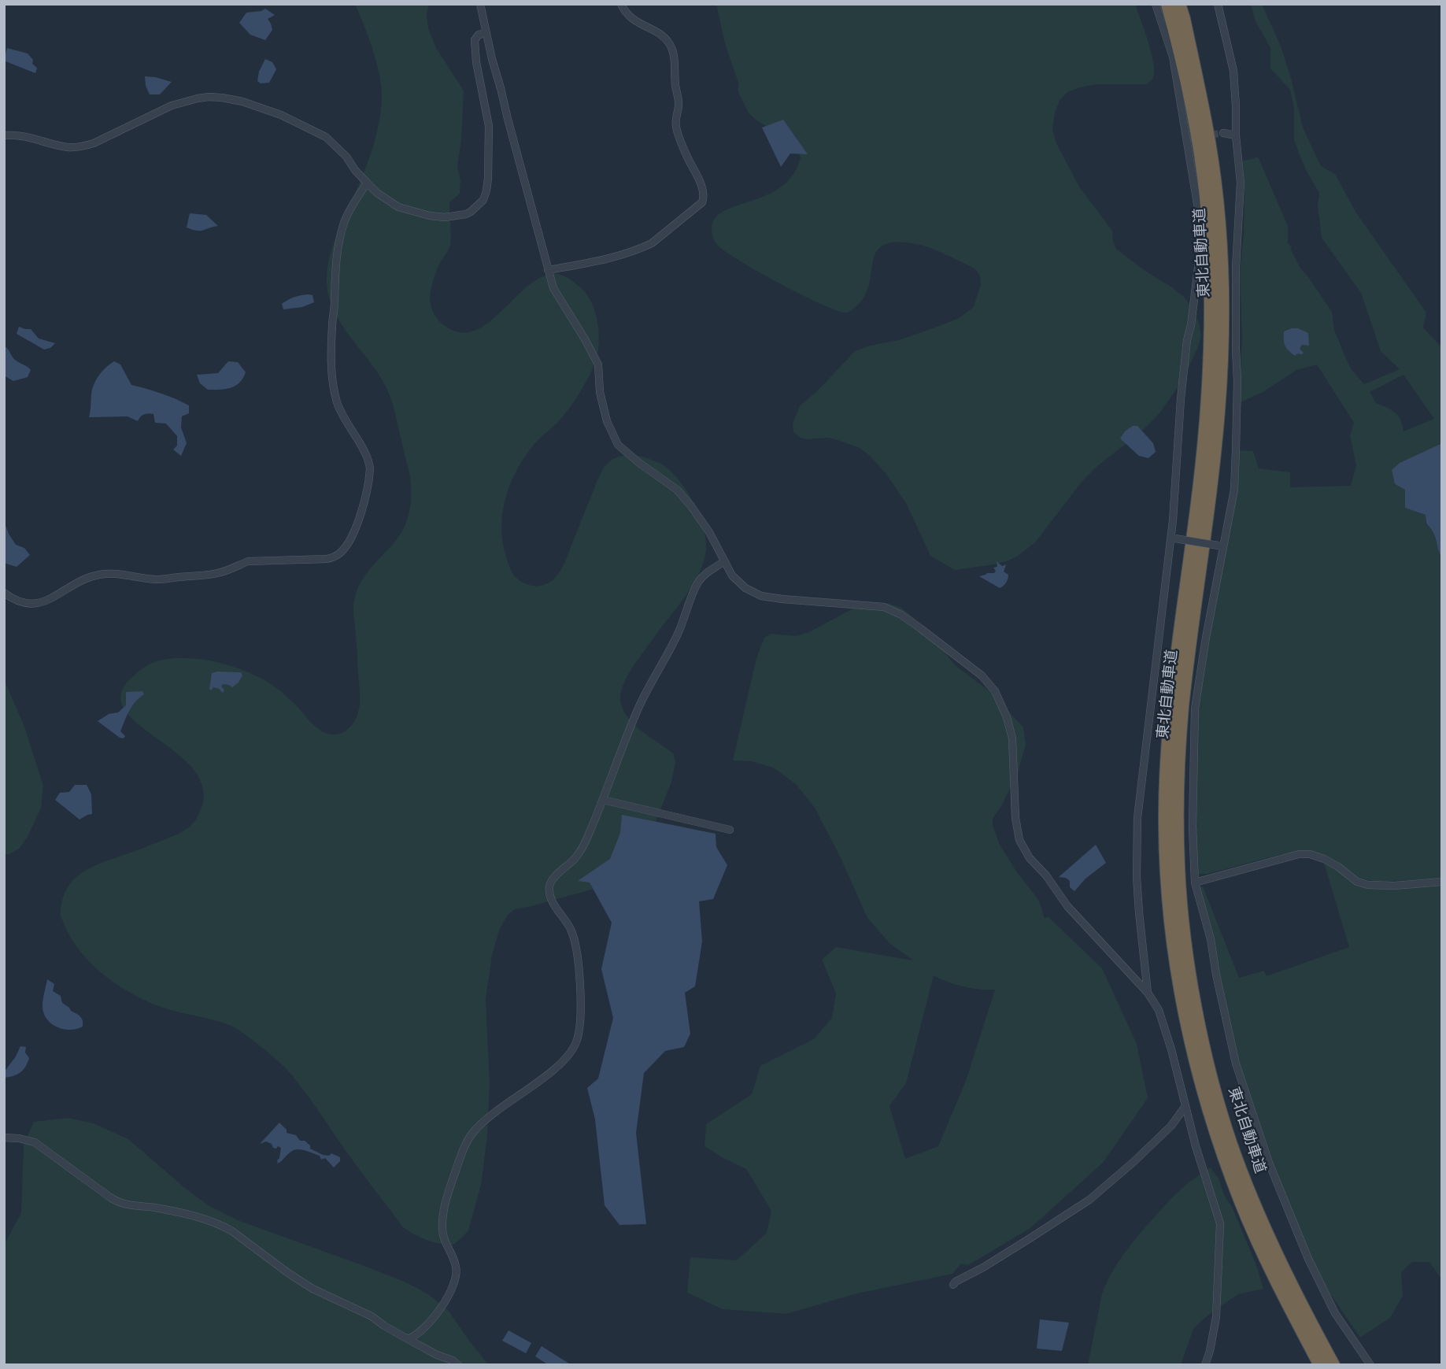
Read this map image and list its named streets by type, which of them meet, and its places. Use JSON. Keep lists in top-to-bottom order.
{
  "streets": {
    "highway": ["東北自動車道"]
  }
}
